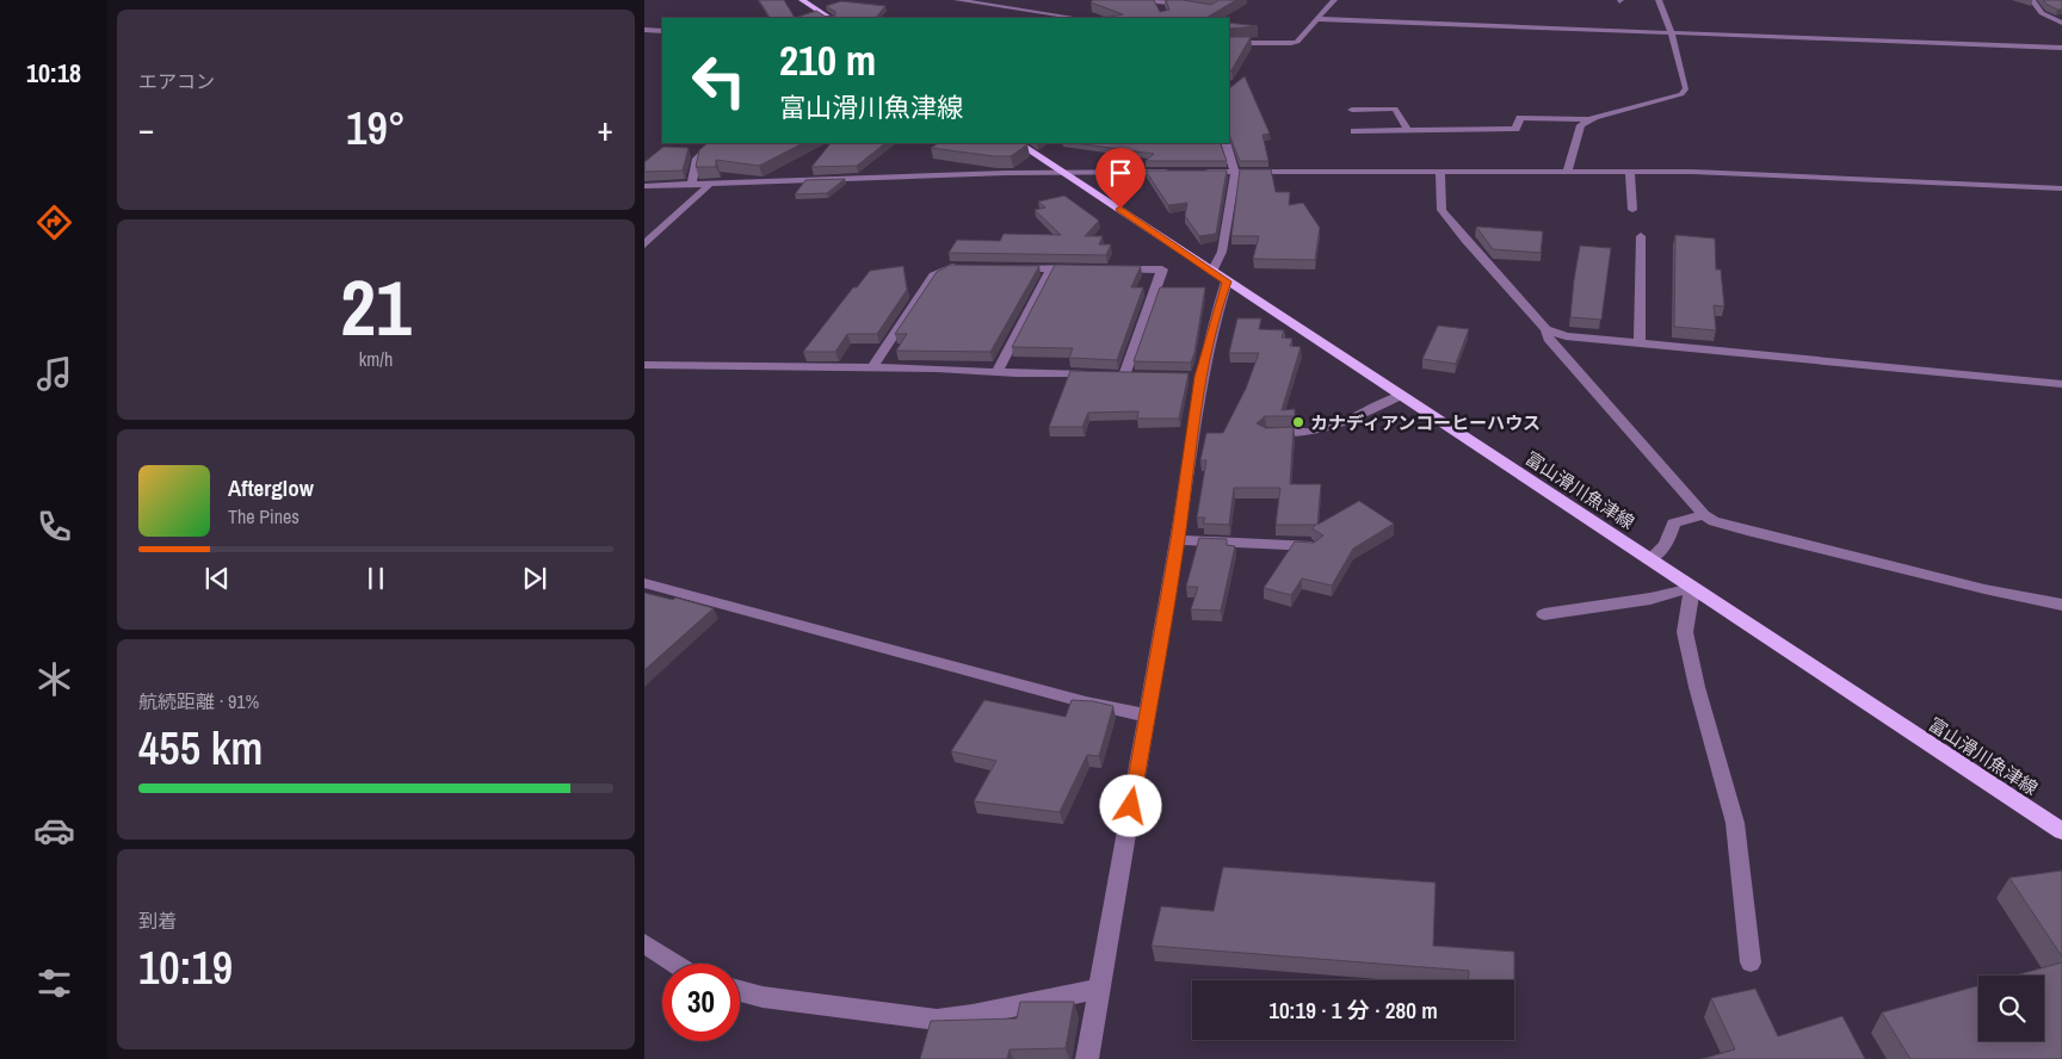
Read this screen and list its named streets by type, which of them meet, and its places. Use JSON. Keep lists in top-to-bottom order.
{
  "streets": {
    "main road": ["富山滑川魚津線"]
  },
  "places": ["カナディアンコーヒーハウス"],
  "page": {
    "tabs": "10:18",
    "tile": [
      "エアコン",
      ["21", "km/h"],
      ["航続距離 · 91%", "455 km"],
      ["到着", "10:19"]
    ],
    "turn": ["210 m", "富山滑川魚津線"],
    "heat": ["−", "19°", "+"],
    "song": ["Afterglow", "The Pines"],
    "limit": "30",
    "trip": "10:19 · 1 分 · 280 m"
  }
}
